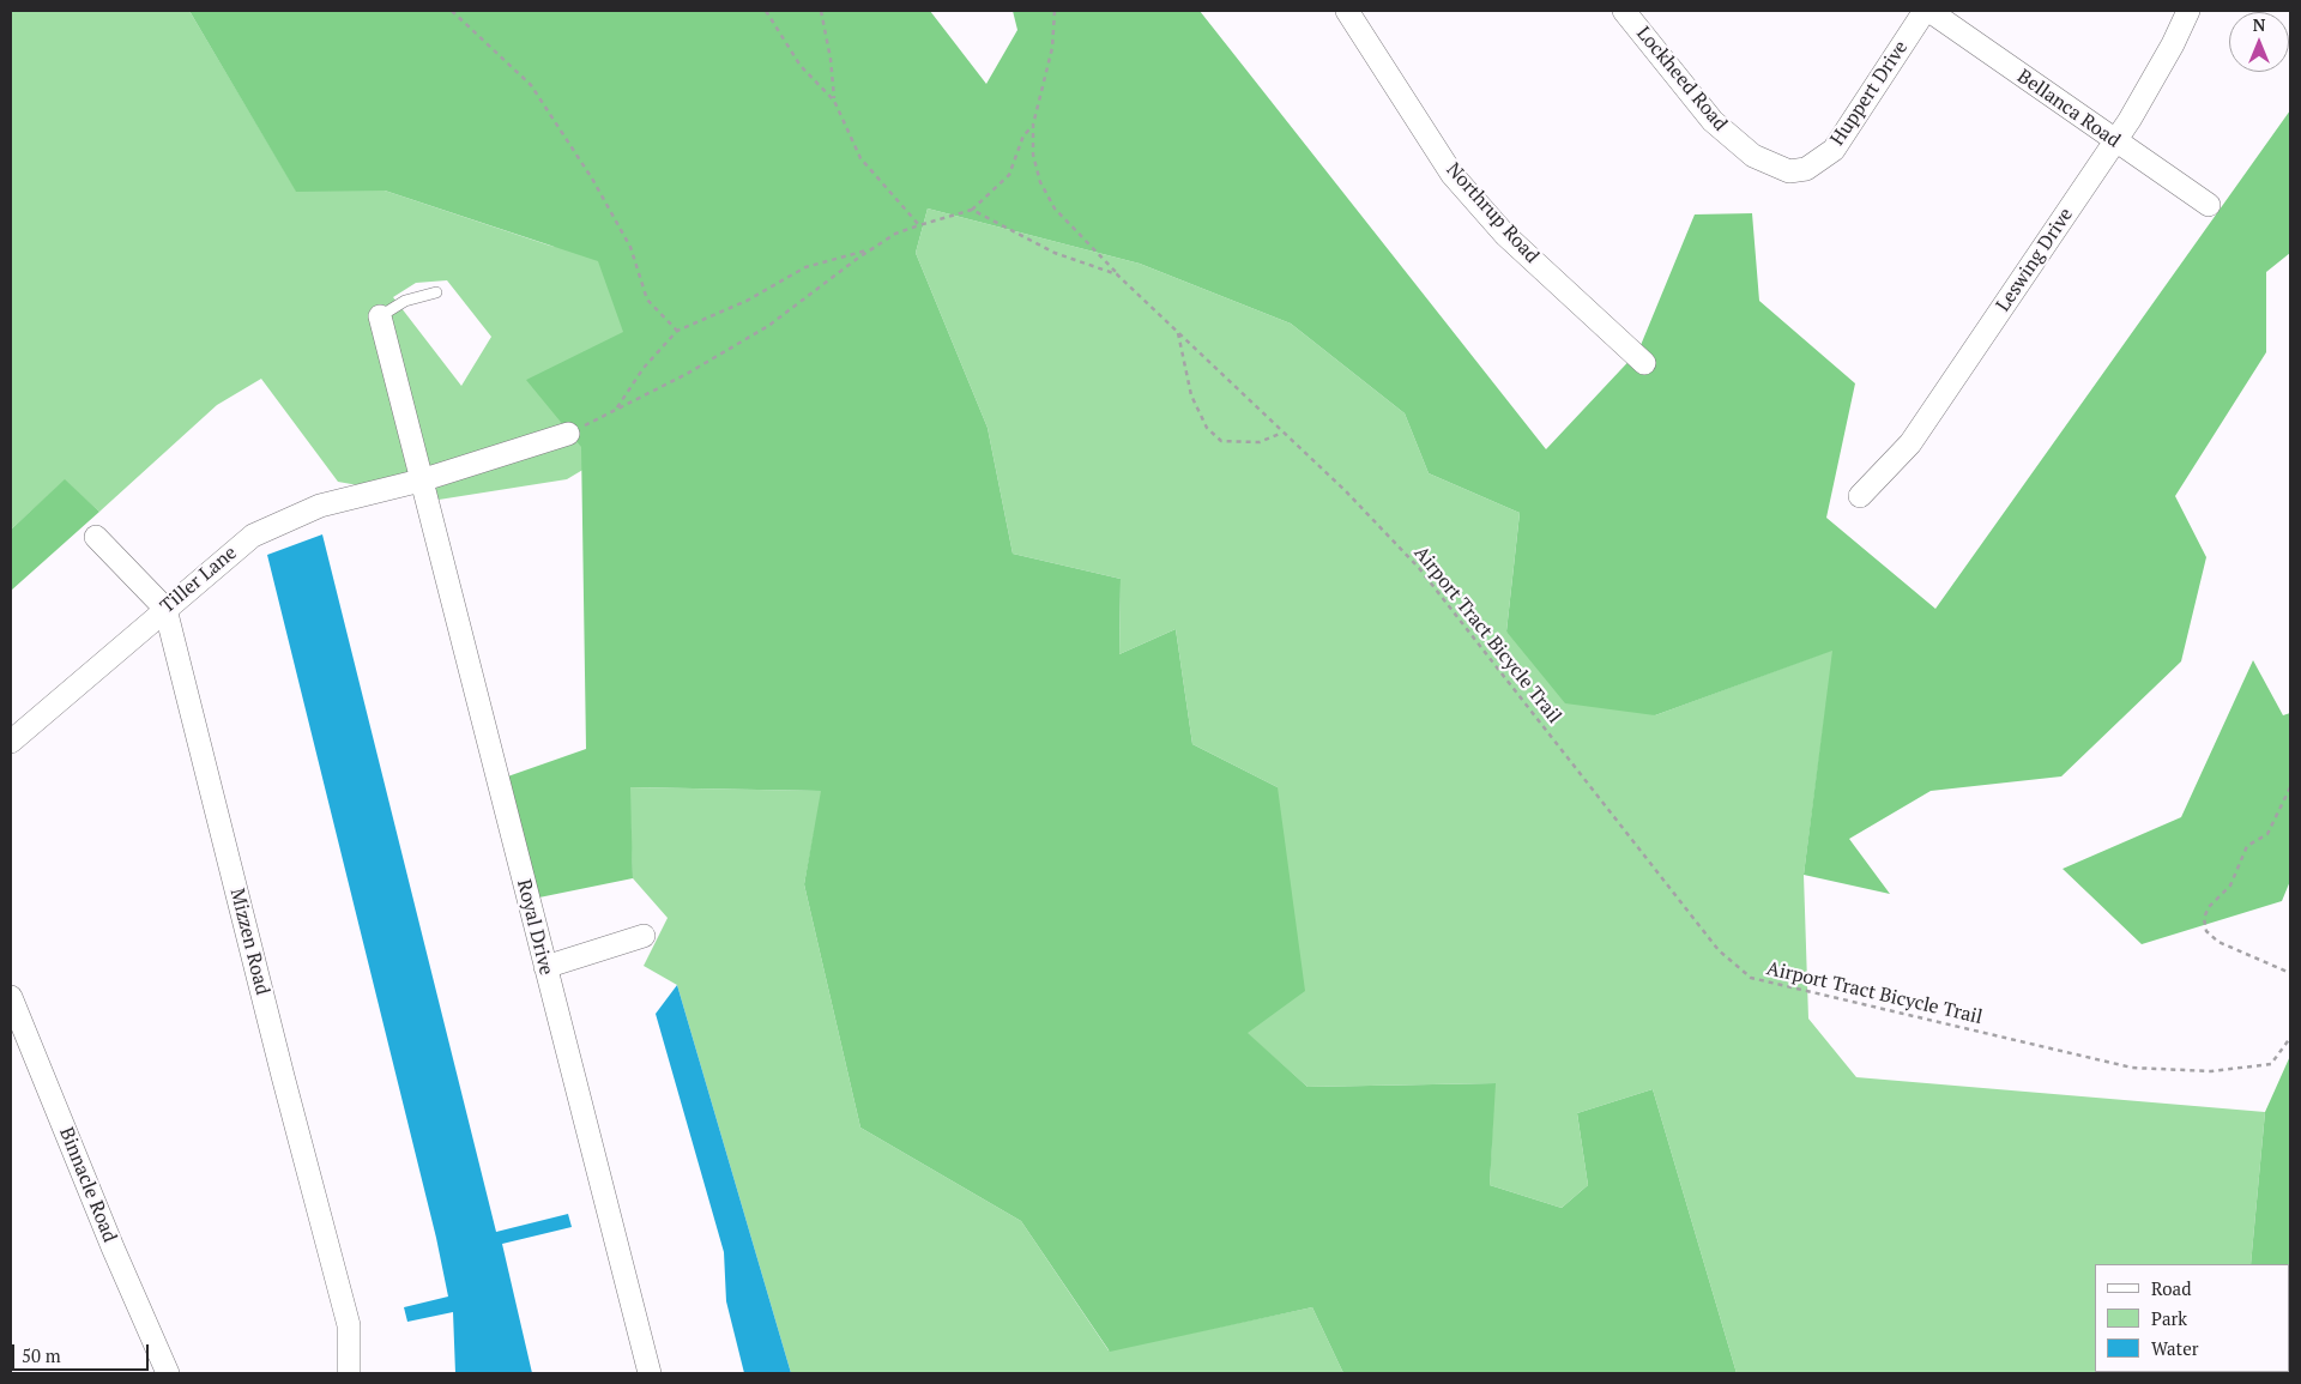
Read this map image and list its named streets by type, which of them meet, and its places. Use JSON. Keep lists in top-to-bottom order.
{
  "streets": {
    "street": [
      "Lockheed Road",
      "Huppert Drive",
      "Bellanca Road",
      "Northrup Road",
      "Leswing Drive",
      "Tiller Lane",
      "Royal Drive",
      "Mizzen Road",
      "Binnacle Road"
    ],
    "path": ["Airport Tract Bicycle Trail"]
  },
  "crossings": [
    ["Lockheed Road", "Huppert Drive"],
    ["Bellanca Road", "Leswing Drive"],
    ["Tiller Lane", "Royal Drive"],
    ["Tiller Lane", "Mizzen Road"]
  ],
  "legend": ["Road", "Park", "Water"],
  "scale_bar": "50 m",
  "north": "top"
}
